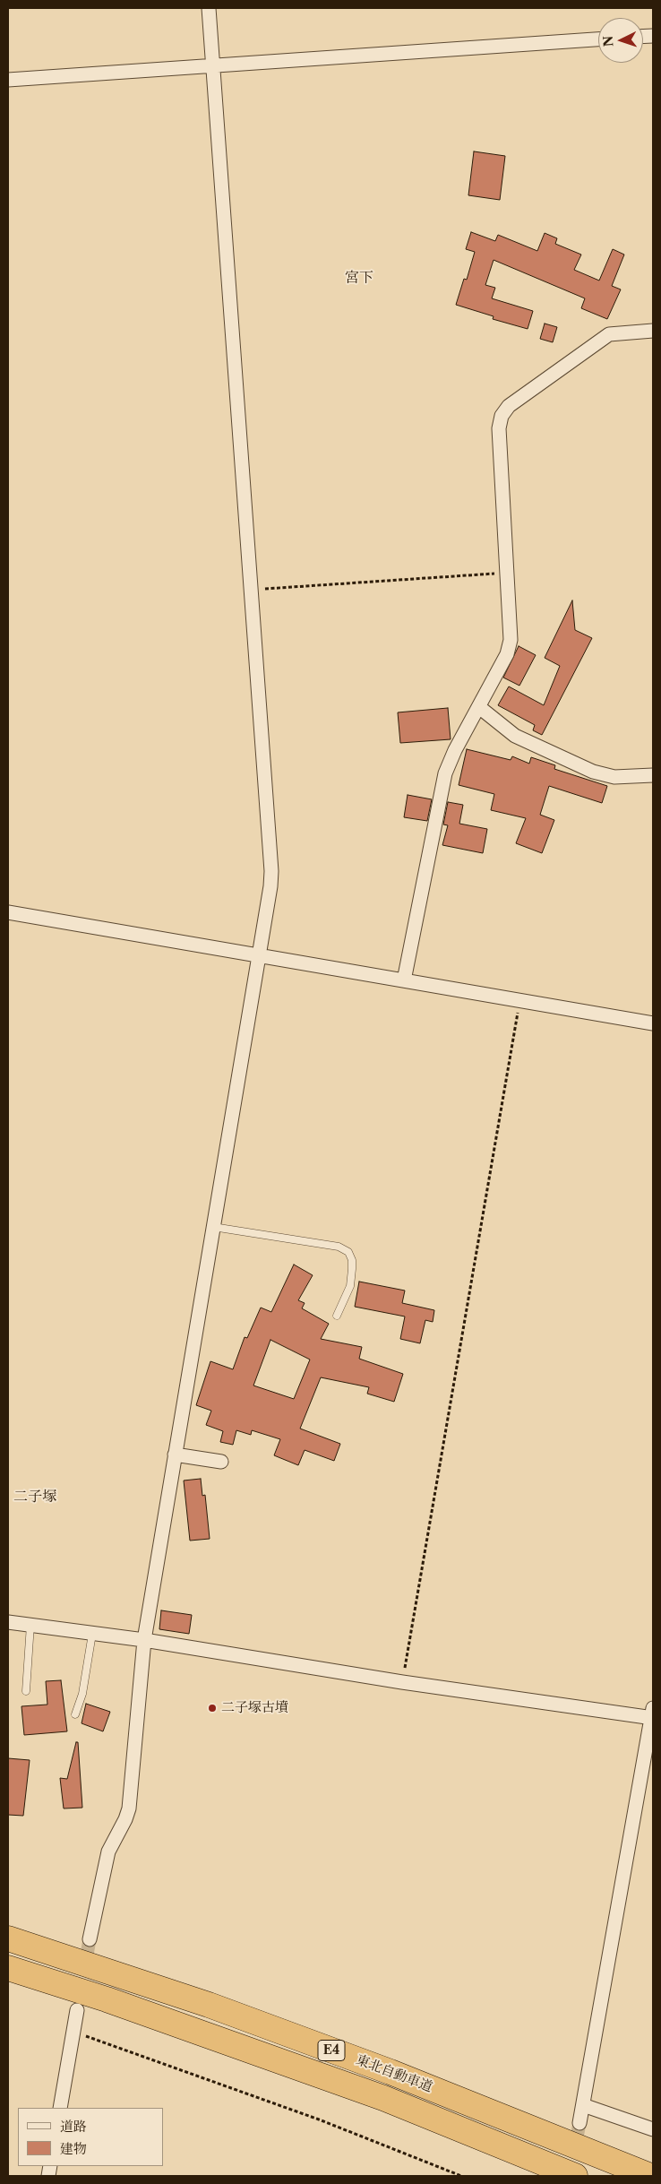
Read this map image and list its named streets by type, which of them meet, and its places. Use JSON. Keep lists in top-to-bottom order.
{
  "streets": {
    "highway": ["E4", "東北自動車道"]
  },
  "districts": ["宮下", "二子塚"],
  "places": ["二子塚古墳"],
  "legend": ["道路", "建物"],
  "north": "left"
}
